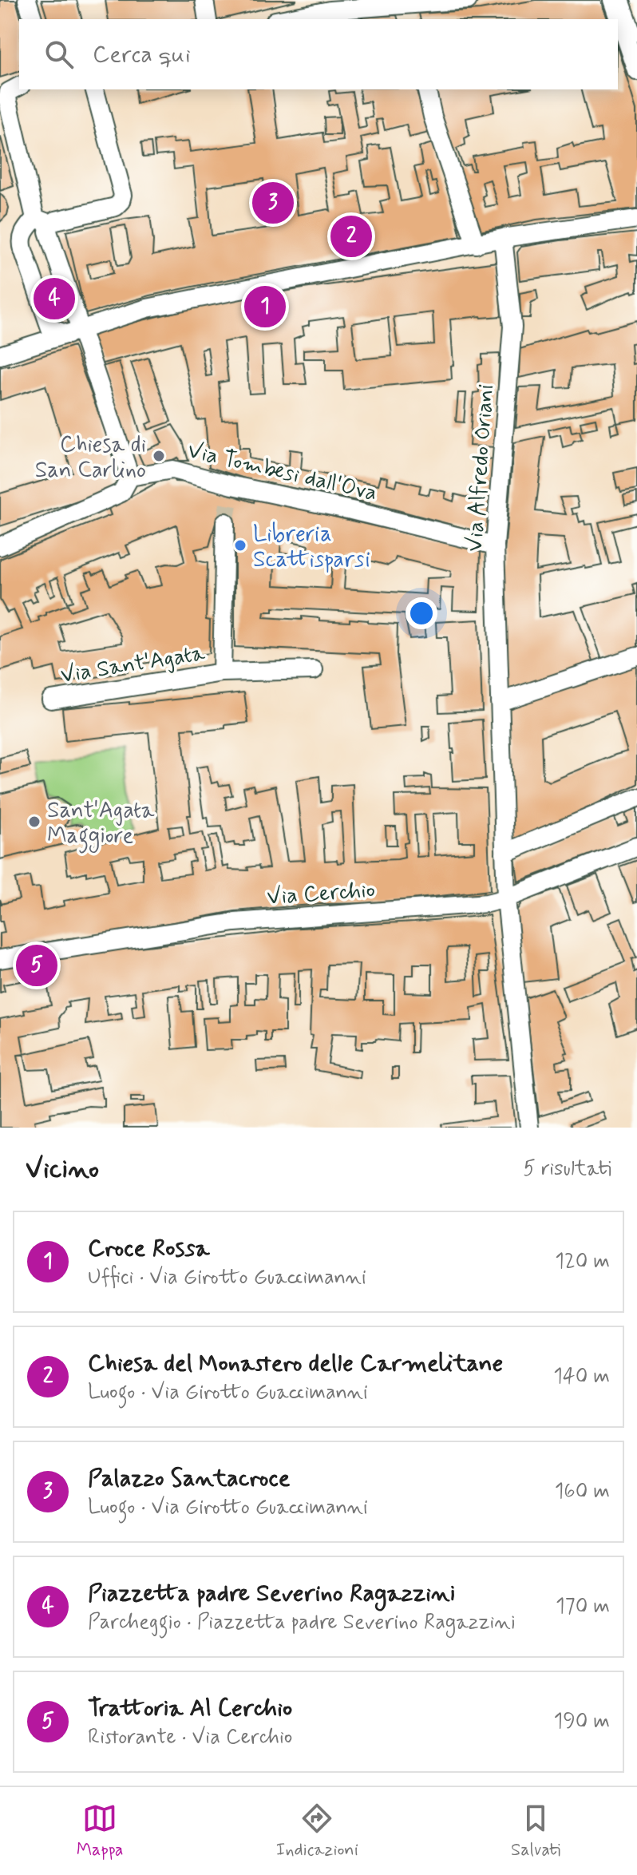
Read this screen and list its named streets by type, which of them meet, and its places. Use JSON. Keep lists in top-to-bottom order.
{
  "streets": {
    "street": [
      "Via Alfredo Oriani",
      "Via Tombesi dall'Ova",
      "Via Sant'Agata",
      "Via Cerchio"
    ]
  },
  "crossings": [
    ["Via Alfredo Oriani", "Via Tombesi dall'Ova"],
    ["Via Alfredo Oriani", "Via Cerchio"]
  ],
  "places": ["Chiesa di San Carlino", "Libreria Scattisparsi", "Sant'Agata Maggiore"],
  "page": {
    "search": "Cerca qui",
    "pins": [
      "3",
      "2",
      "4",
      "1",
      "5"
    ],
    "heading": ["Vicino", "5 risultati"],
    "list": [
      {
        "mark": "1",
        "name": "Croce Rossa",
        "note": "Uffici · Via Girotto Guaccimanni",
        "value": "120 m"
      },
      {
        "mark": "2",
        "name": "Chiesa del Monastero delle Carmelitane",
        "note": "Luogo · Via Girotto Guaccimanni",
        "value": "140 m"
      },
      {
        "mark": "3",
        "name": "Palazzo Santacroce",
        "note": "Luogo · Via Girotto Guaccimanni",
        "value": "160 m"
      },
      {
        "mark": "4",
        "name": "Piazzetta padre Severino Ragazzini",
        "note": "Parcheggio · Piazzetta padre Severino Ragazzini",
        "value": "170 m"
      },
      {
        "mark": "5",
        "name": "Trattoria Al Cerchio",
        "note": "Ristorante · Via Cerchio",
        "value": "190 m"
      }
    ],
    "nav": ["Mappa", "Indicazioni", "Salvati"]
  }
}
